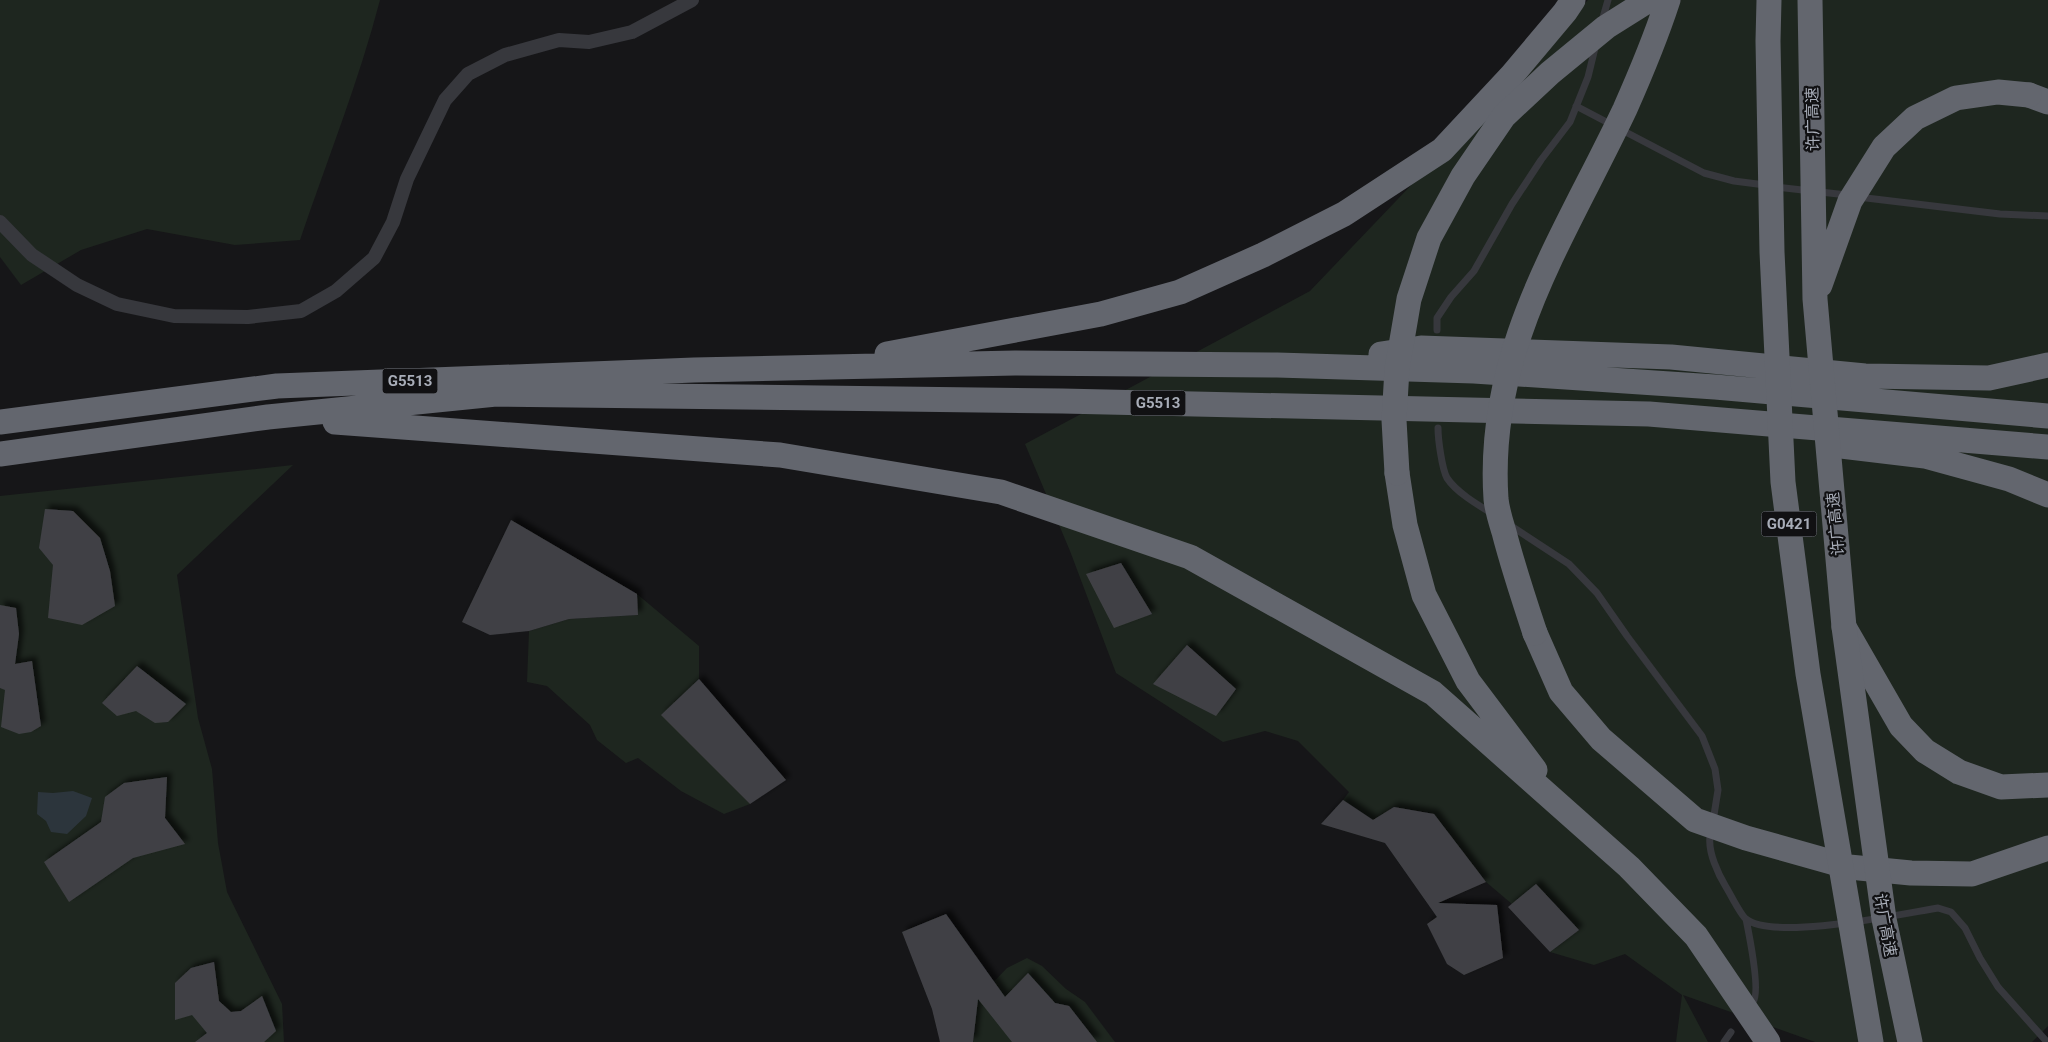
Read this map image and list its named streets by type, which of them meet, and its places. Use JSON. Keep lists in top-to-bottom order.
{
  "streets": {
    "highway": ["许广高速", "G5513", "G0421"]
  }
}
